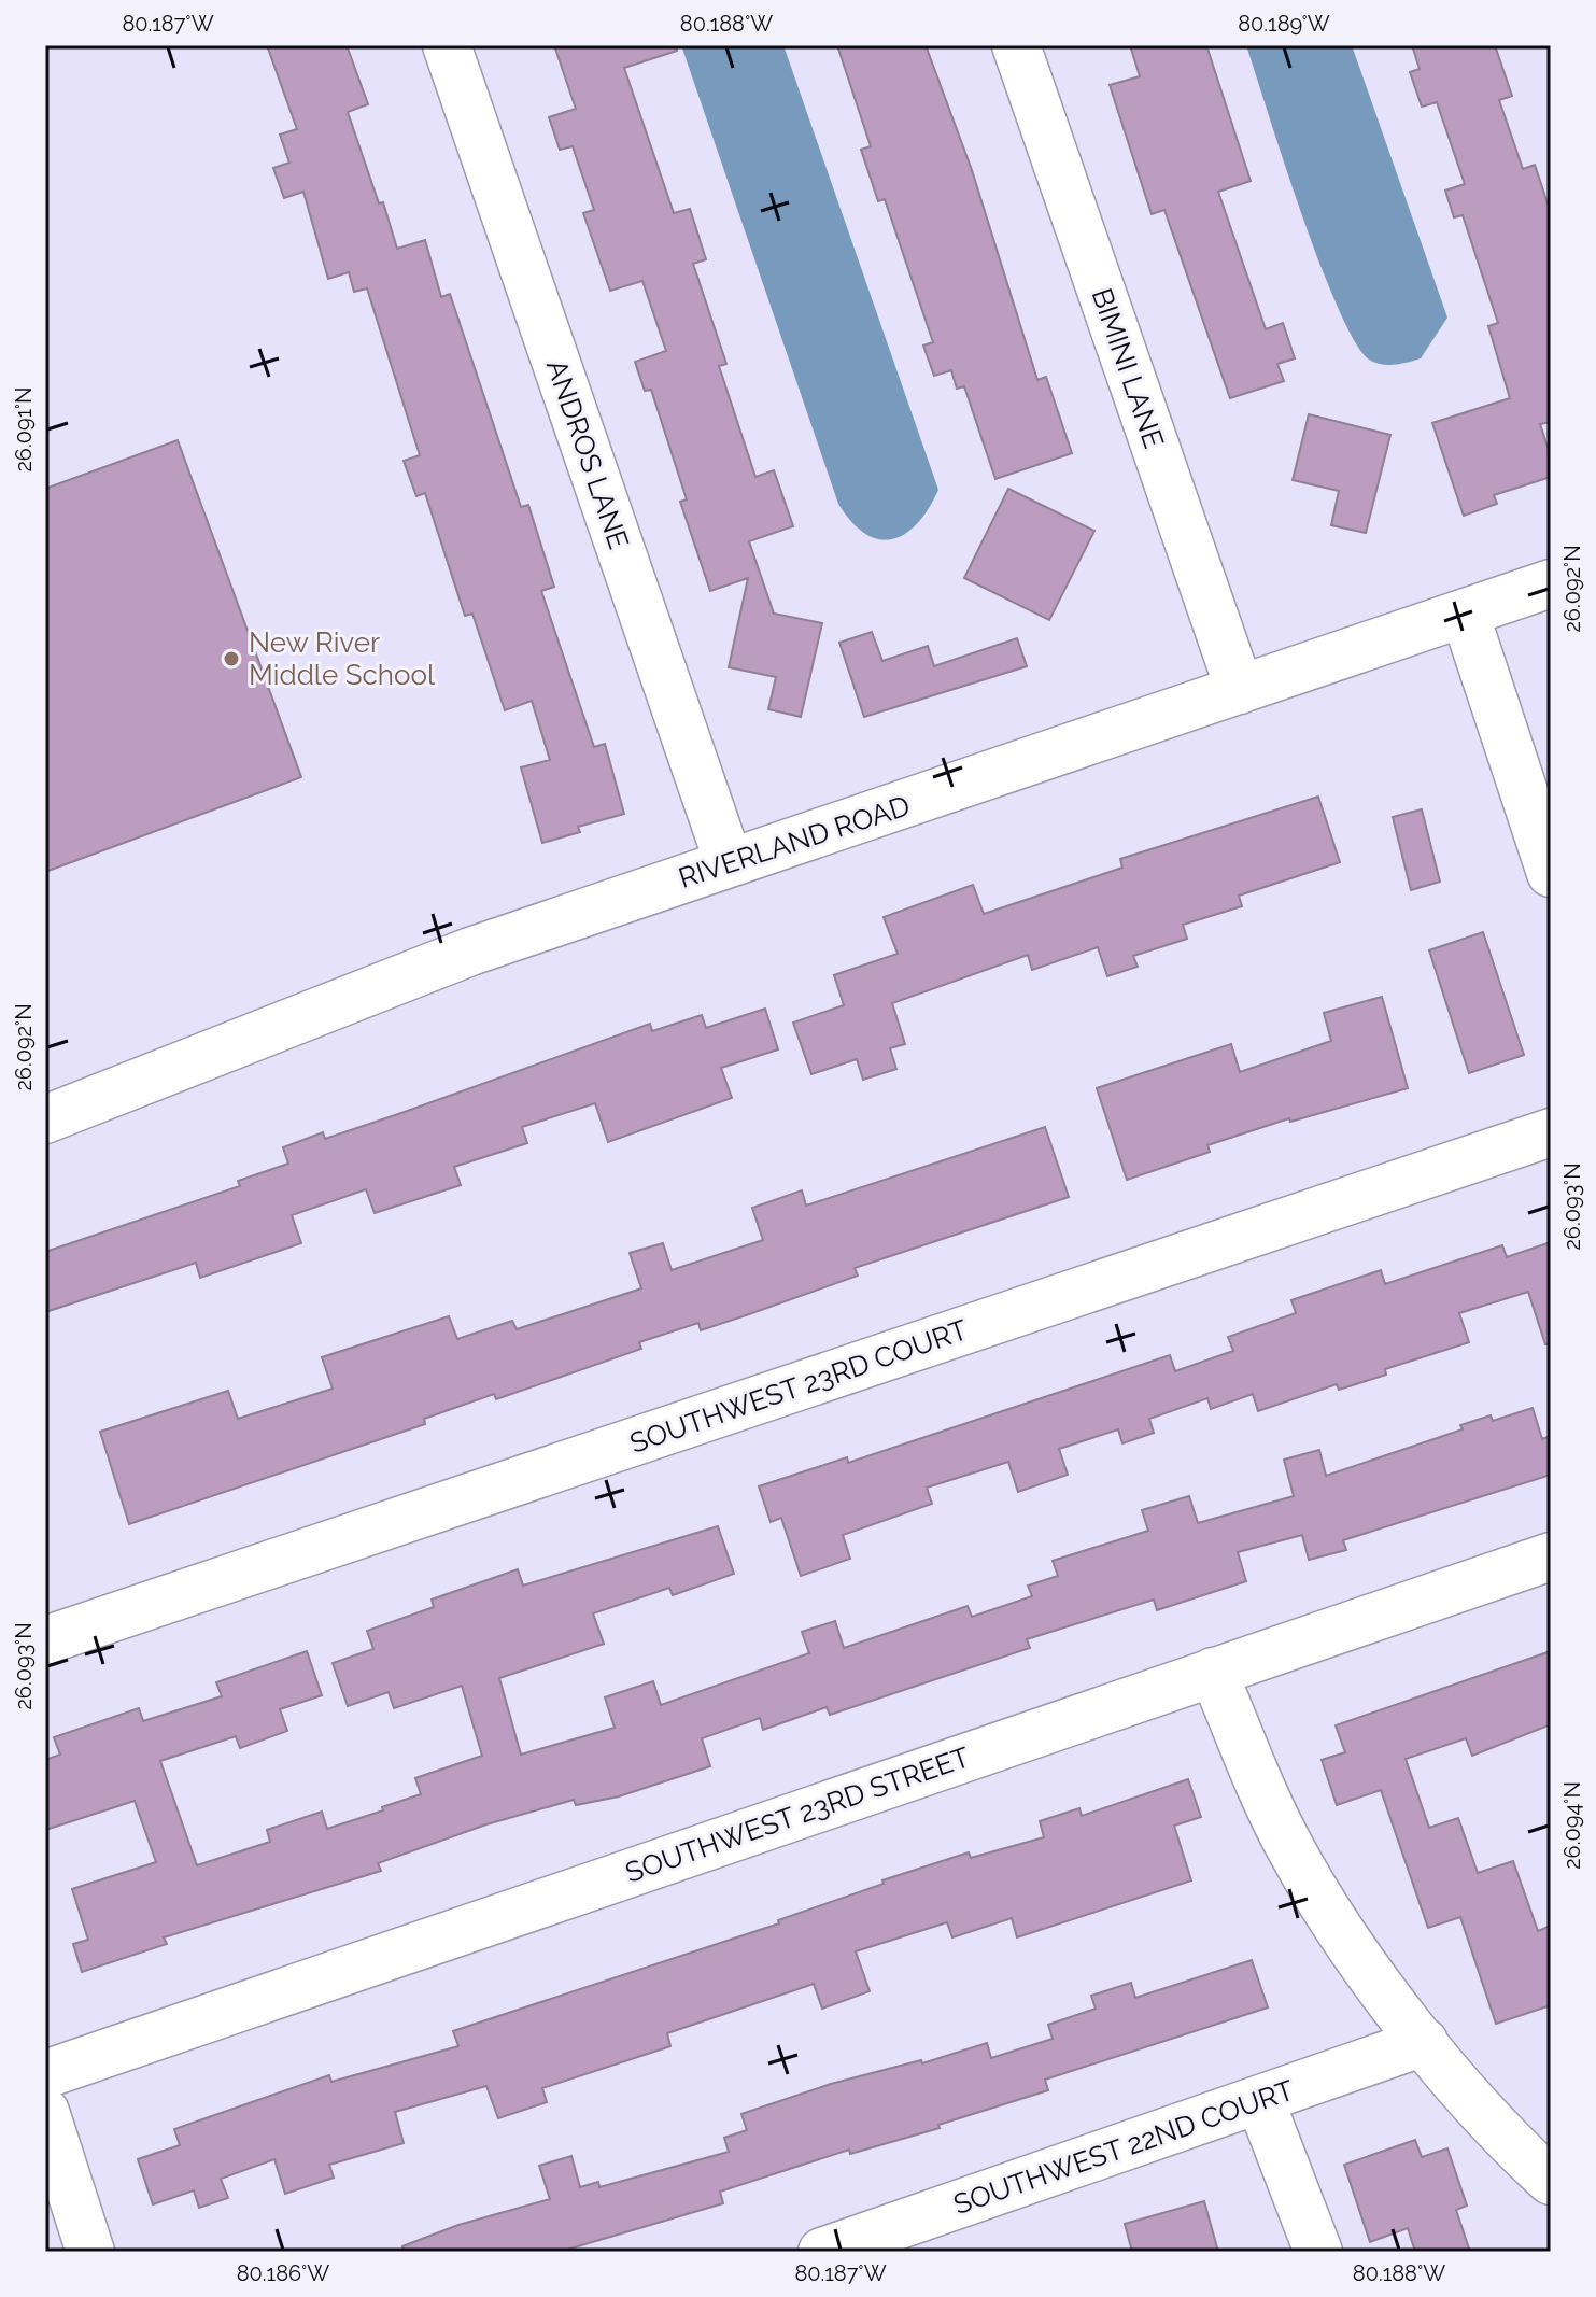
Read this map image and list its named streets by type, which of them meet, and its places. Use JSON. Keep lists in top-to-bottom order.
{
  "streets": {
    "street": [
      "BIMINI LANE",
      "ANDROS LANE",
      "RIVERLAND ROAD",
      "SOUTHWEST 23RD COURT",
      "SOUTHWEST 23RD STREET",
      "SOUTHWEST 22ND COURT"
    ]
  },
  "crossings": [
    ["BIMINI LANE", "RIVERLAND ROAD"],
    ["ANDROS LANE", "RIVERLAND ROAD"]
  ],
  "places": ["New River Middle School"],
  "coordinates": [
    "80.187°W",
    "80.188°W",
    "80.189°W",
    "26.091°N",
    "26.092°N",
    "26.093°N",
    "26.094°N",
    "80.186°W"
  ]
}
